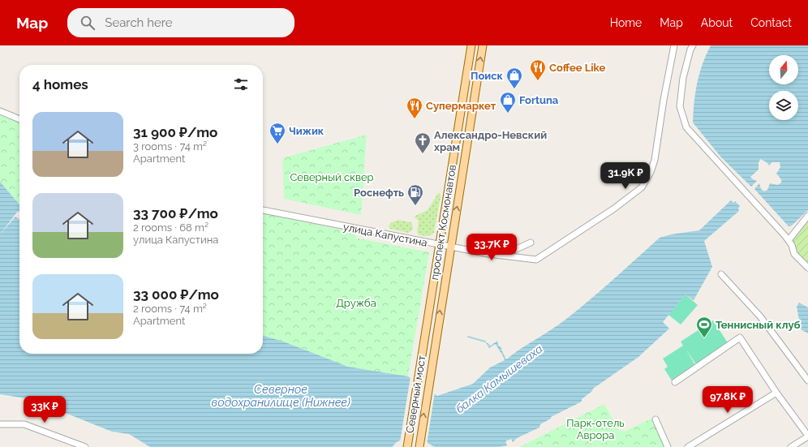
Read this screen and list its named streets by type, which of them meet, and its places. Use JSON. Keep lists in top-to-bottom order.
{
  "streets": {
    "main road": ["проспект Космонавтов", "Северный мост"],
    "street": ["улица Капустина"]
  },
  "crossings": [
    ["проспект Космонавтов", "улица Капустина"],
    ["проспект Космонавтов", "Северный мост"]
  ],
  "water": ["балка Камышеваха", "Северное водохранилище (Нижнее)"],
  "parks": ["Северный сквер", "Дружба", "Парк-отель Аврора"],
  "places": {
    "restaurant": ["Coffee Like", "Супермаркет"],
    "shop": ["Поиск", "Fortuna"],
    "supermarket": ["Чижик"],
    "church": ["Александро-Невский храм"],
    "fuel station": ["Роснефть"],
    "sports": ["Теннисный клуб"]
  },
  "north": "top",
  "page": {
    "header": "Map",
    "search": "Search here",
    "nav": [
      "Home",
      "Map",
      "About",
      "Contact"
    ],
    "heading": "4 homes",
    "list": [
      {
        "name": "31 900 ₽/mo",
        "note": "3 rooms · 74 m² · Apartment"
      },
      {
        "name": "33 700 ₽/mo",
        "note": "2 rooms · 68 m² · улица Капустина"
      },
      {
        "name": "33 000 ₽/mo",
        "note": "2 rooms · 74 m² · Apartment"
      }
    ],
    "price": [
      "31.9K ₽",
      "33.7K ₽",
      "97.8K ₽",
      "33K ₽"
    ]
  }
}
